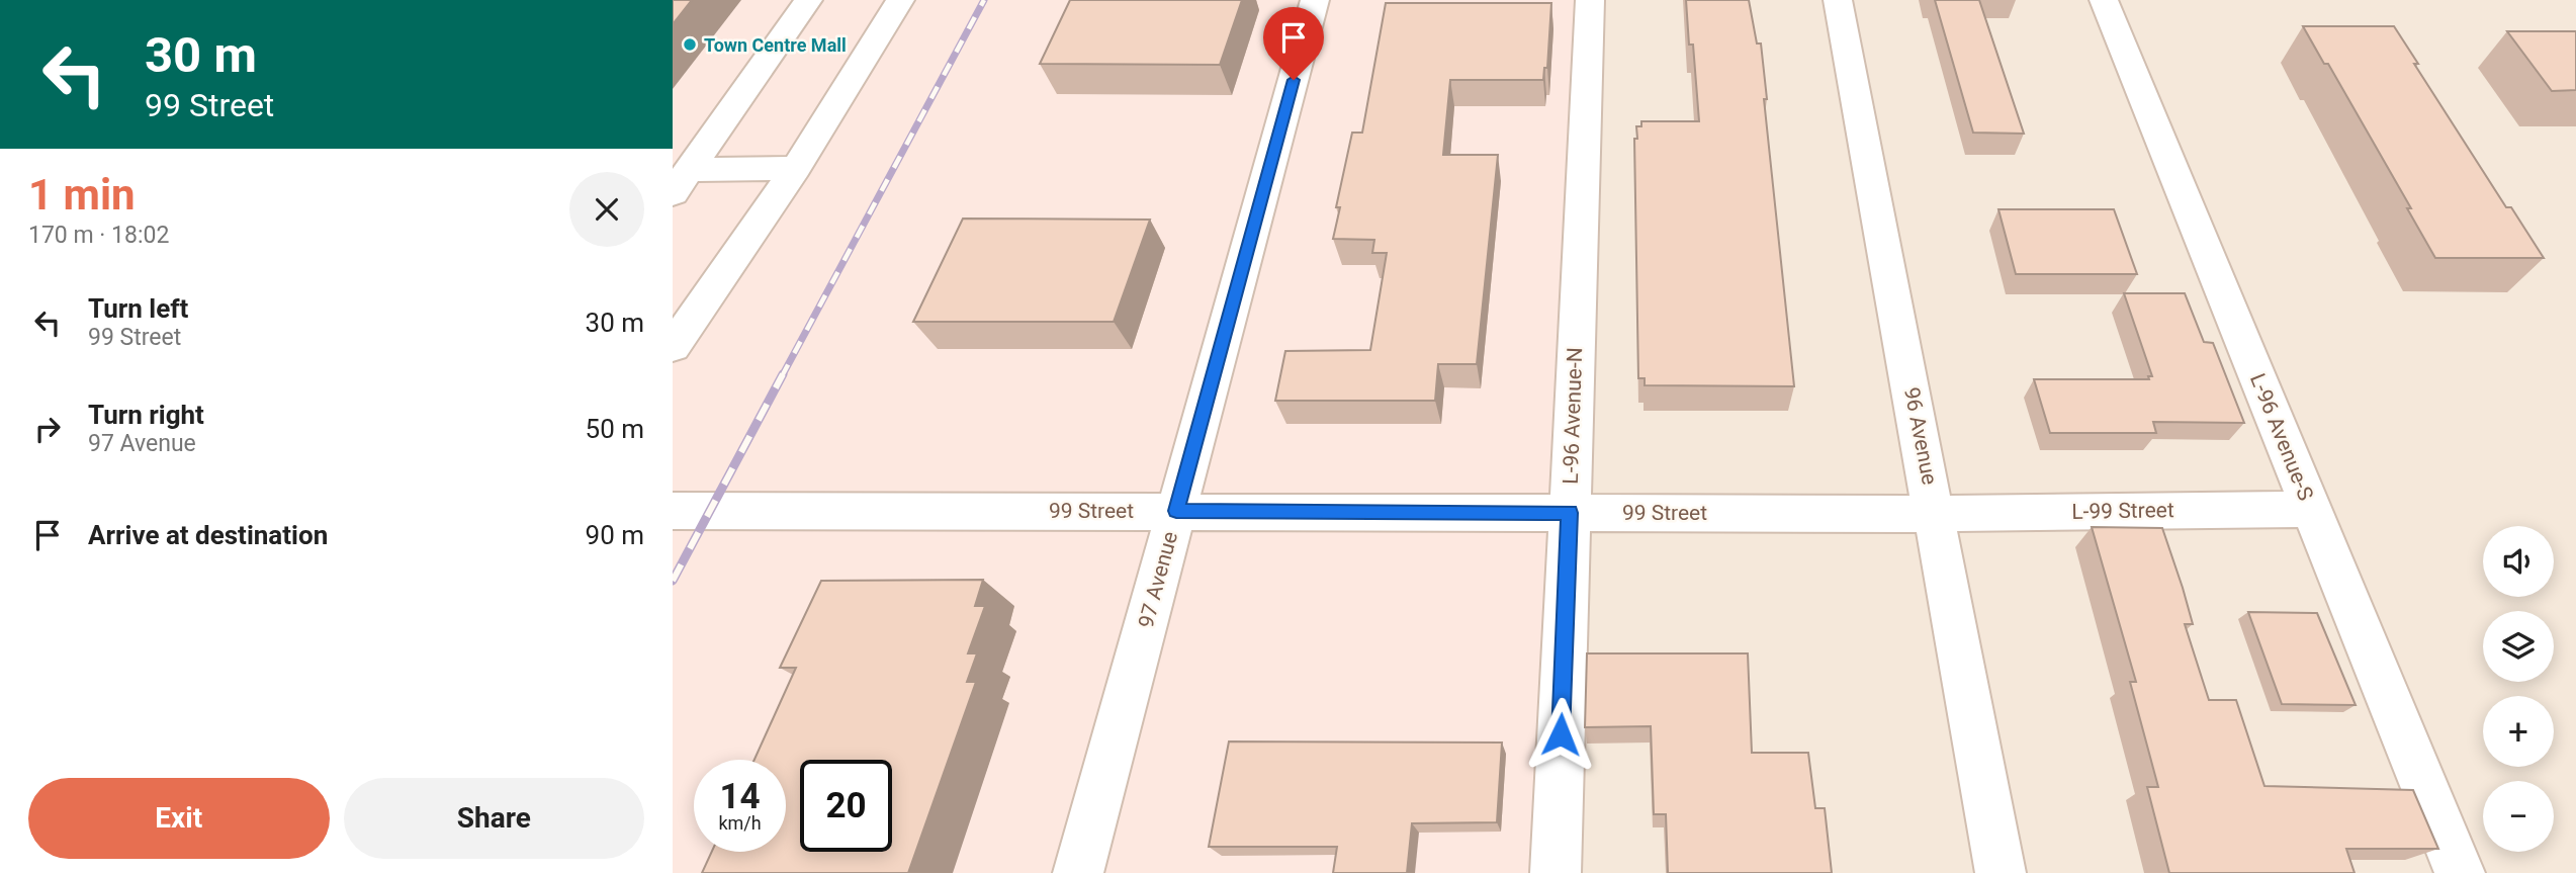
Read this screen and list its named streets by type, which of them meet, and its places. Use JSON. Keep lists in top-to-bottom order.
{
  "streets": {
    "street": [
      "L-96 Avenue-N",
      "96 Avenue",
      "L-96 Avenue-S",
      "99 Street",
      "L-99 Street",
      "97 Avenue"
    ]
  },
  "crossings": [
    ["L-96 Avenue-N", "99 Street"],
    ["96 Avenue", "99 Street"],
    ["96 Avenue", "L-99 Street"],
    ["L-96 Avenue-S", "L-99 Street"],
    ["99 Street", "L-99 Street"],
    ["99 Street", "97 Avenue"]
  ],
  "places": ["Town Centre Mall"],
  "page": {
    "turn": ["30 m", "99 Street"],
    "heading": ["1 min", "170 m · 18:02"],
    "list": [
      {
        "name": "Turn left",
        "note": "99 Street",
        "value": "30 m"
      },
      {
        "name": "Turn right",
        "note": "97 Avenue",
        "value": "50 m"
      },
      {
        "name": "Arrive at destination",
        "value": "90 m"
      }
    ],
    "map_buttons": ["+", "−"],
    "speed": "14 km/h",
    "limit": "20",
    "buttons": ["Exit", "Share"]
  }
}
